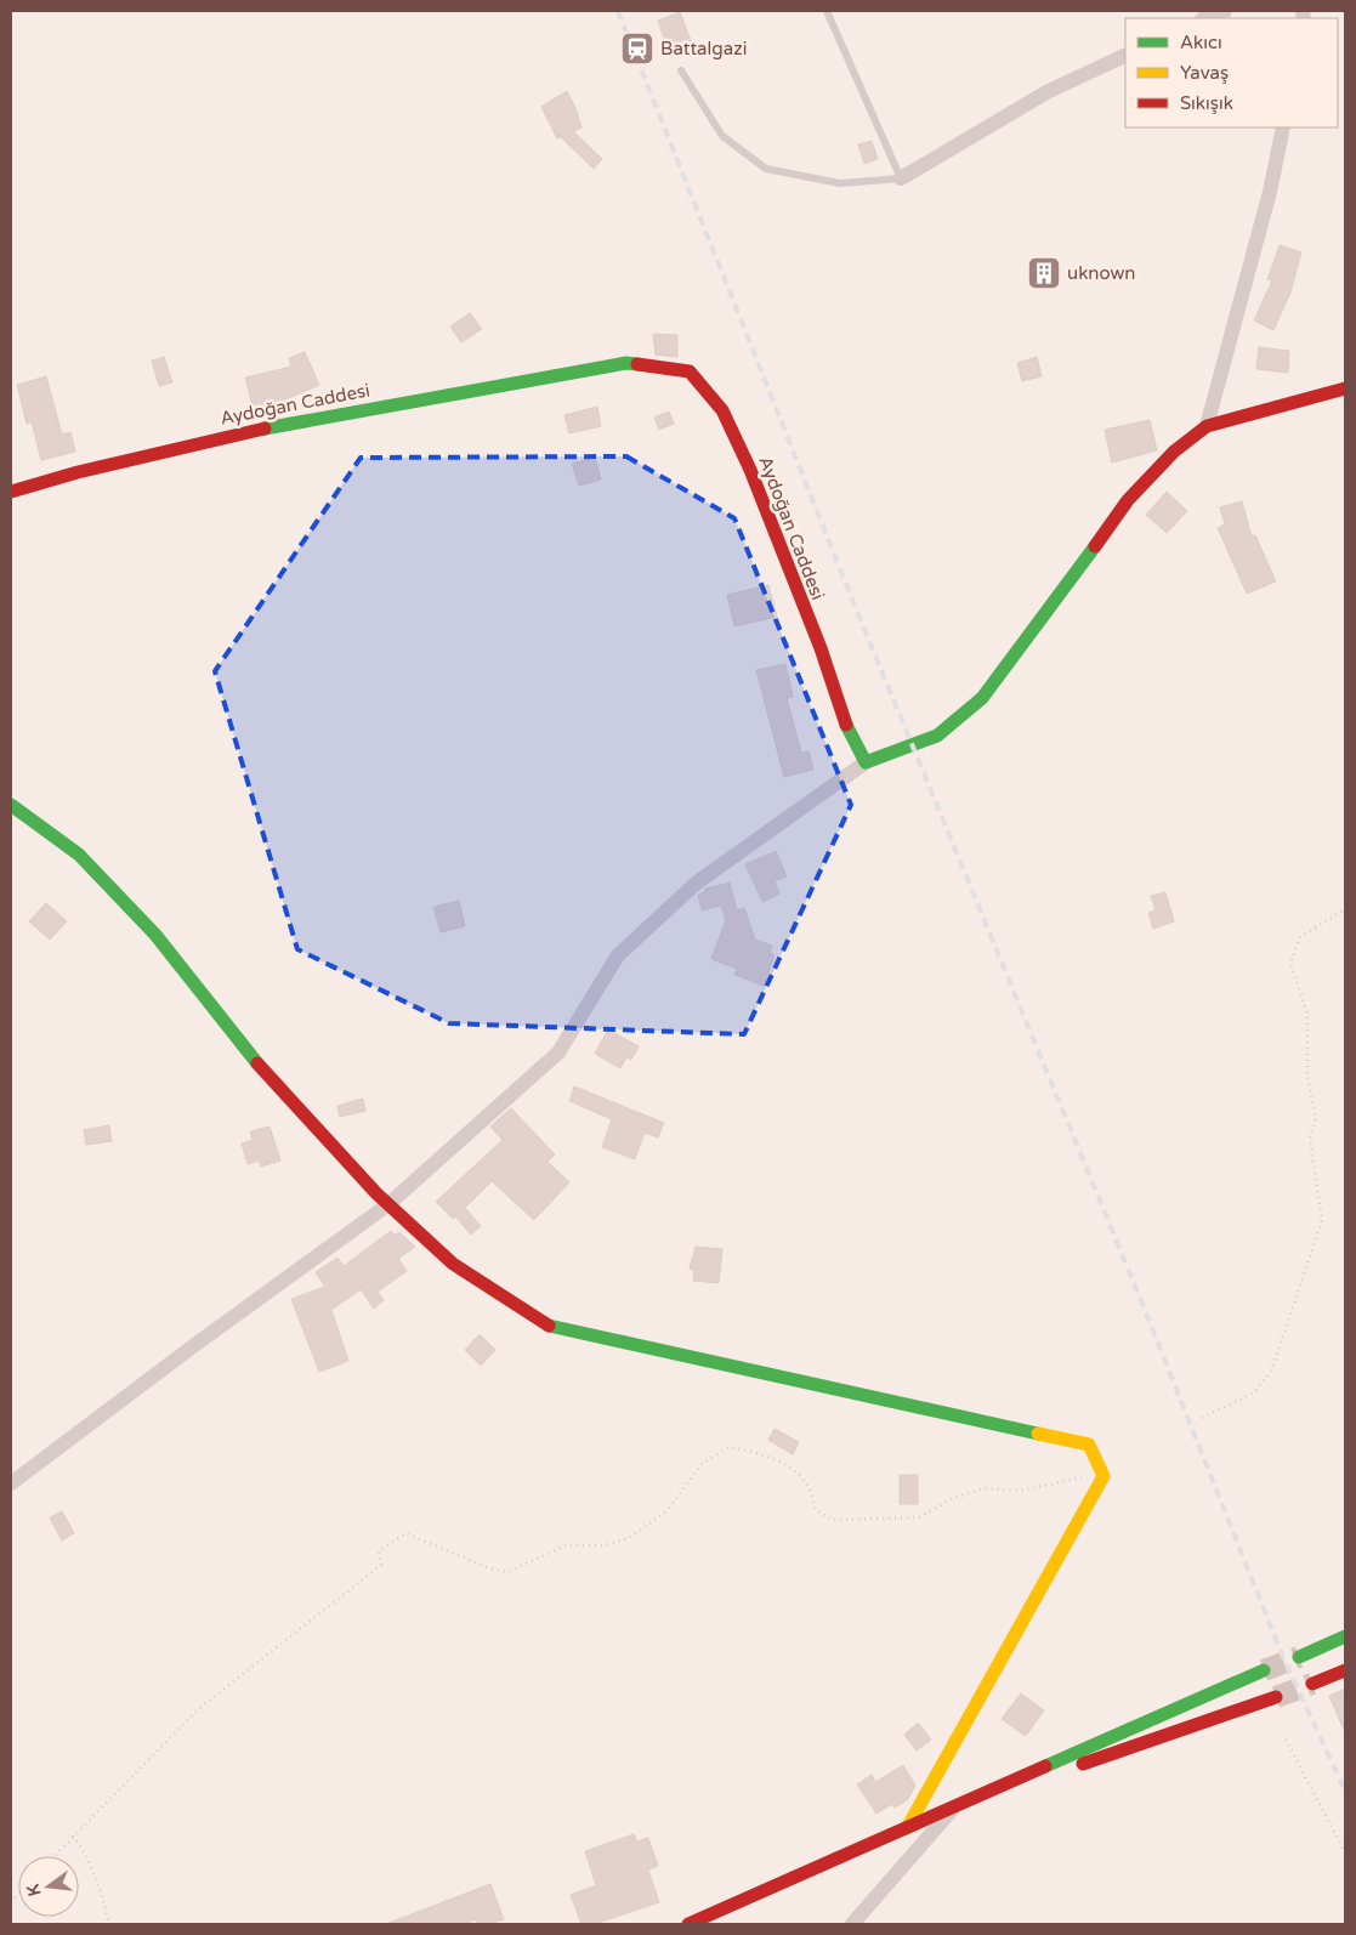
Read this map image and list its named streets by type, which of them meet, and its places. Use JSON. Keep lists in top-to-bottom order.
{
  "streets": {
    "street": ["Aydoğan Caddesi"]
  },
  "places": {
    "station": ["Battalgazi"],
    "building": ["uknown"]
  },
  "legend": ["Akıcı", "Yavaş", "Sıkışık"],
  "north": "left"
}
